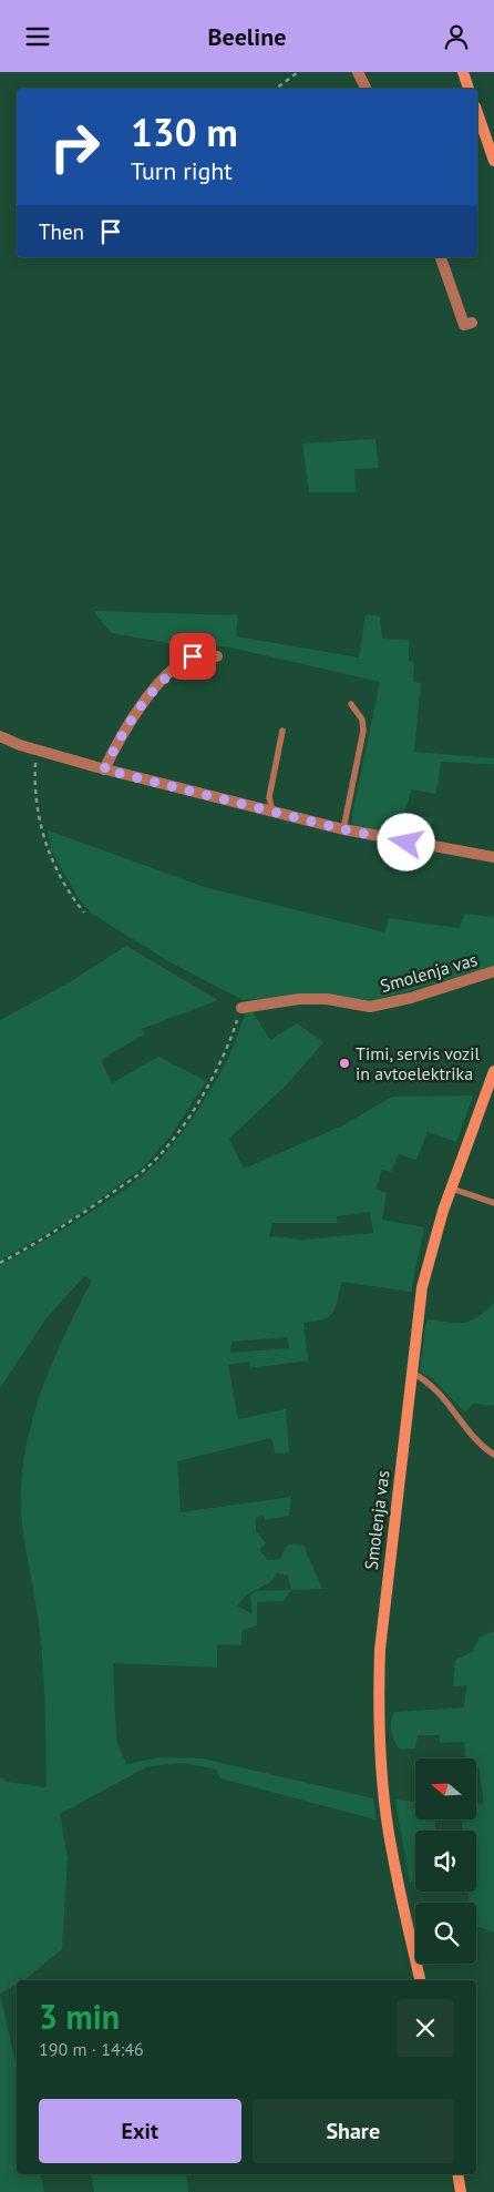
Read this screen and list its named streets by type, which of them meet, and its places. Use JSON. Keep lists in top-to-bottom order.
{
  "streets": {
    "main road": ["Smolenja vas"]
  },
  "places": ["Timi, servis vozil in avtoelektrika"],
  "north": "left",
  "page": {
    "header": "Beeline",
    "turn": ["130 m", "Turn right"],
    "then": "Then",
    "heading": ["3 min", "190 m · 14:46"],
    "buttons": ["Exit", "Share"]
  }
}
